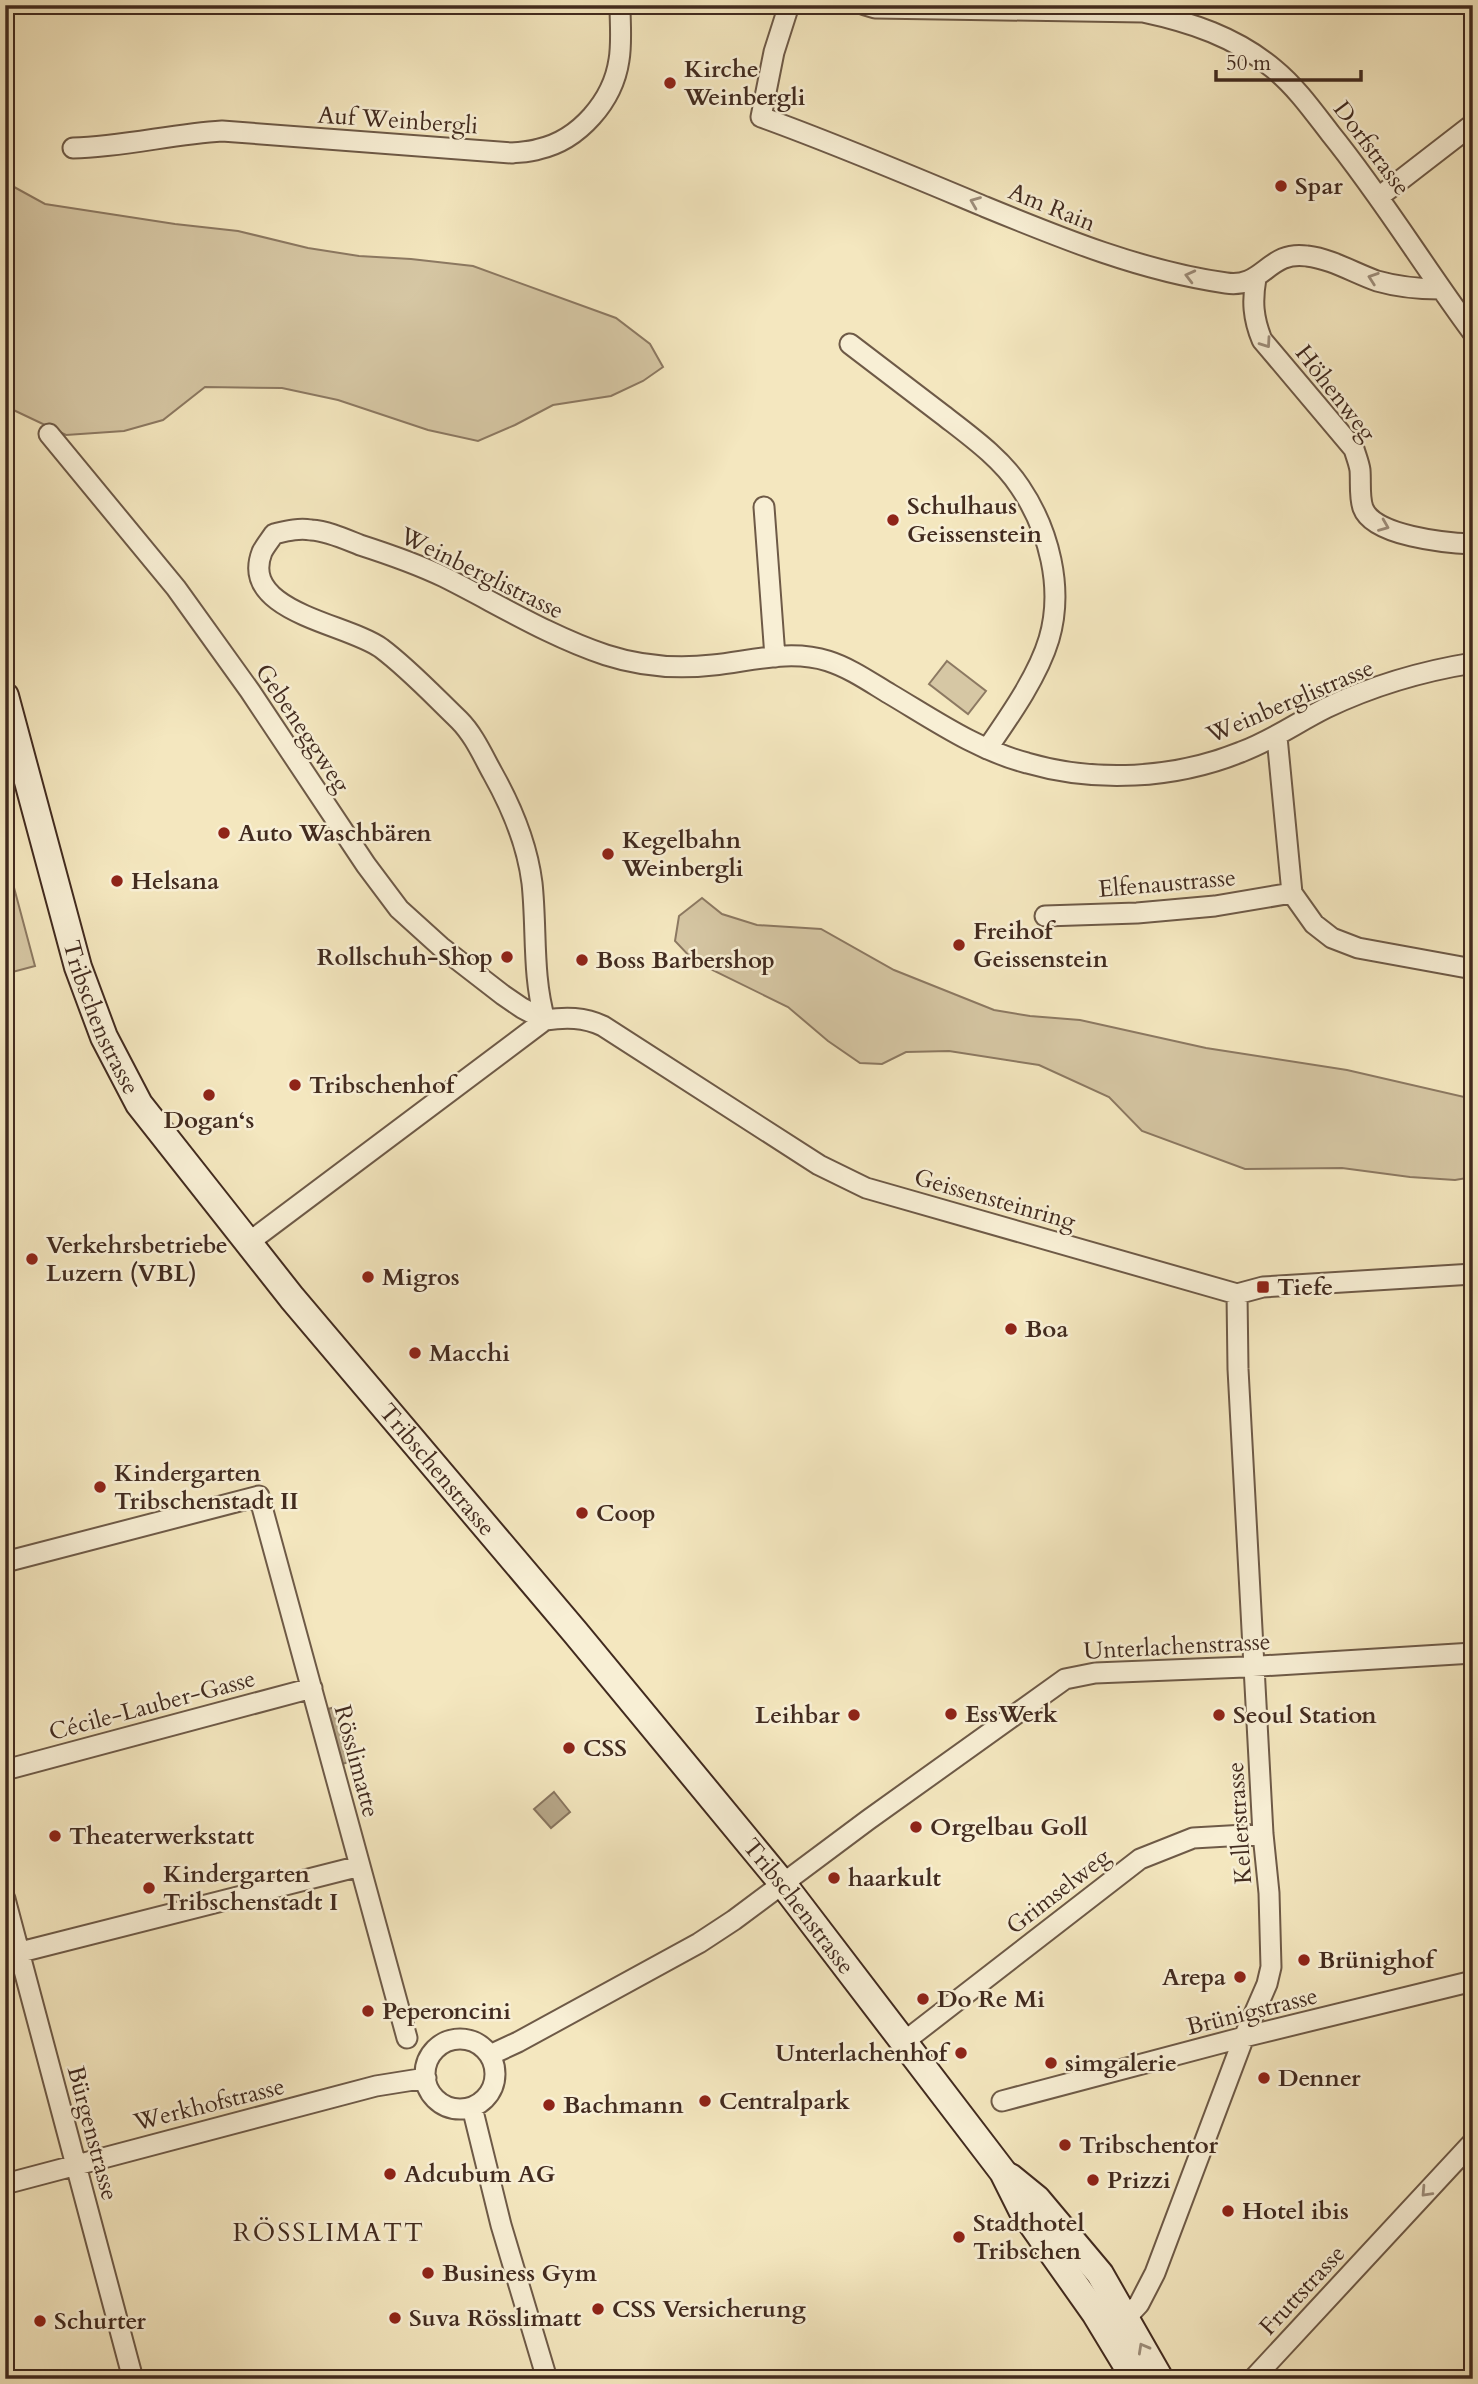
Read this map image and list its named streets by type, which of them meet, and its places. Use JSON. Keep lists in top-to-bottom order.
{
  "streets": {
    "street": [
      "Auf Weinbergli",
      "Dorfstrasse",
      "Am Rain",
      "Höhenweg",
      "Weinberglistrasse",
      "Gebeneggweg",
      "Elfenaustrasse",
      "Tribschenstrasse",
      "Geissensteinring",
      "Unterlachenstrasse",
      "Cécile-Lauber-Gasse",
      "Rösslimatte",
      "Kellerstrasse",
      "Grimselweg",
      "Brünigstrasse",
      "Werkhofstrasse",
      "Bürgenstrasse",
      "Fruttstrasse"
    ]
  },
  "crossings": [
    ["Dorfstrasse", "Am Rain"],
    ["Am Rain", "Höhenweg"],
    ["Weinberglistrasse", "Gebeneggweg"],
    ["Weinberglistrasse", "Geissensteinring"],
    ["Gebeneggweg", "Geissensteinring"],
    ["Tribschenstrasse", "Unterlachenstrasse"],
    ["Tribschenstrasse", "Kellerstrasse"],
    ["Tribschenstrasse", "Grimselweg"],
    ["Geissensteinring", "Kellerstrasse"],
    ["Unterlachenstrasse", "Kellerstrasse"],
    ["Cécile-Lauber-Gasse", "Rösslimatte"],
    ["Kellerstrasse", "Grimselweg"],
    ["Kellerstrasse", "Brünigstrasse"],
    ["Werkhofstrasse", "Bürgenstrasse"]
  ],
  "one_way": ["Am Rain", "Höhenweg", "Fruttstrasse"],
  "districts": ["RÖSSLIMATT"],
  "places": {
    "other": [
      "Kirche Weinbergli",
      "Spar",
      "Schulhaus Geissenstein",
      "Auto Waschbären",
      "Kegelbahn Weinbergli",
      "Helsana",
      "Freihof Geissenstein",
      "Rollschuh-Shop",
      "Boss Barbershop",
      "Tribschenhof",
      "Dogan‘s",
      "Verkehrsbetriebe Luzern (VBL)",
      "Migros",
      "Boa",
      "Macchi",
      "Kindergarten Tribschenstadt II",
      "Coop",
      "EssWerk",
      "Leihbar",
      "Seoul Station",
      "CSS",
      "Orgelbau Goll",
      "Theaterwerkstatt",
      "haarkult",
      "Kindergarten Tribschenstadt I",
      "Brünighof",
      "Arepa",
      "Do Re Mi",
      "Peperoncini",
      "Unterlachenhof",
      "simgalerie",
      "Denner",
      "Centralpark",
      "Bachmann",
      "Tribschentor",
      "Adcubum AG",
      "Prizzi",
      "Hotel ibis",
      "Stadthotel Tribschen",
      "Business Gym",
      "CSS Versicherung",
      "Suva Rösslimatt",
      "Schurter"
    ],
    "transit": ["Tiefe"]
  },
  "scale_bar": "50 m"
}
